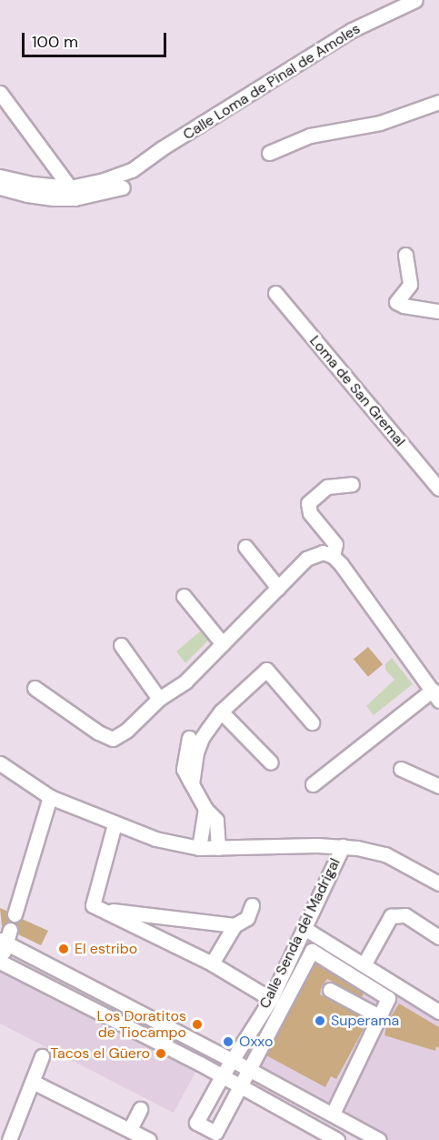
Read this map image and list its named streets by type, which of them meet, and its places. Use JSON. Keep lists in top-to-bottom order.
{
  "streets": {
    "street": ["Calle Loma de Pinal de Amoles", "Loma de San Gremal", "Calle Senda del Madrigal"]
  },
  "places": [
    "El estribo",
    "Superama",
    "Los Doratitos de Tiocampo",
    "Oxxo",
    "Tacos el Güero"
  ],
  "scale_bar": "100 m"
}
